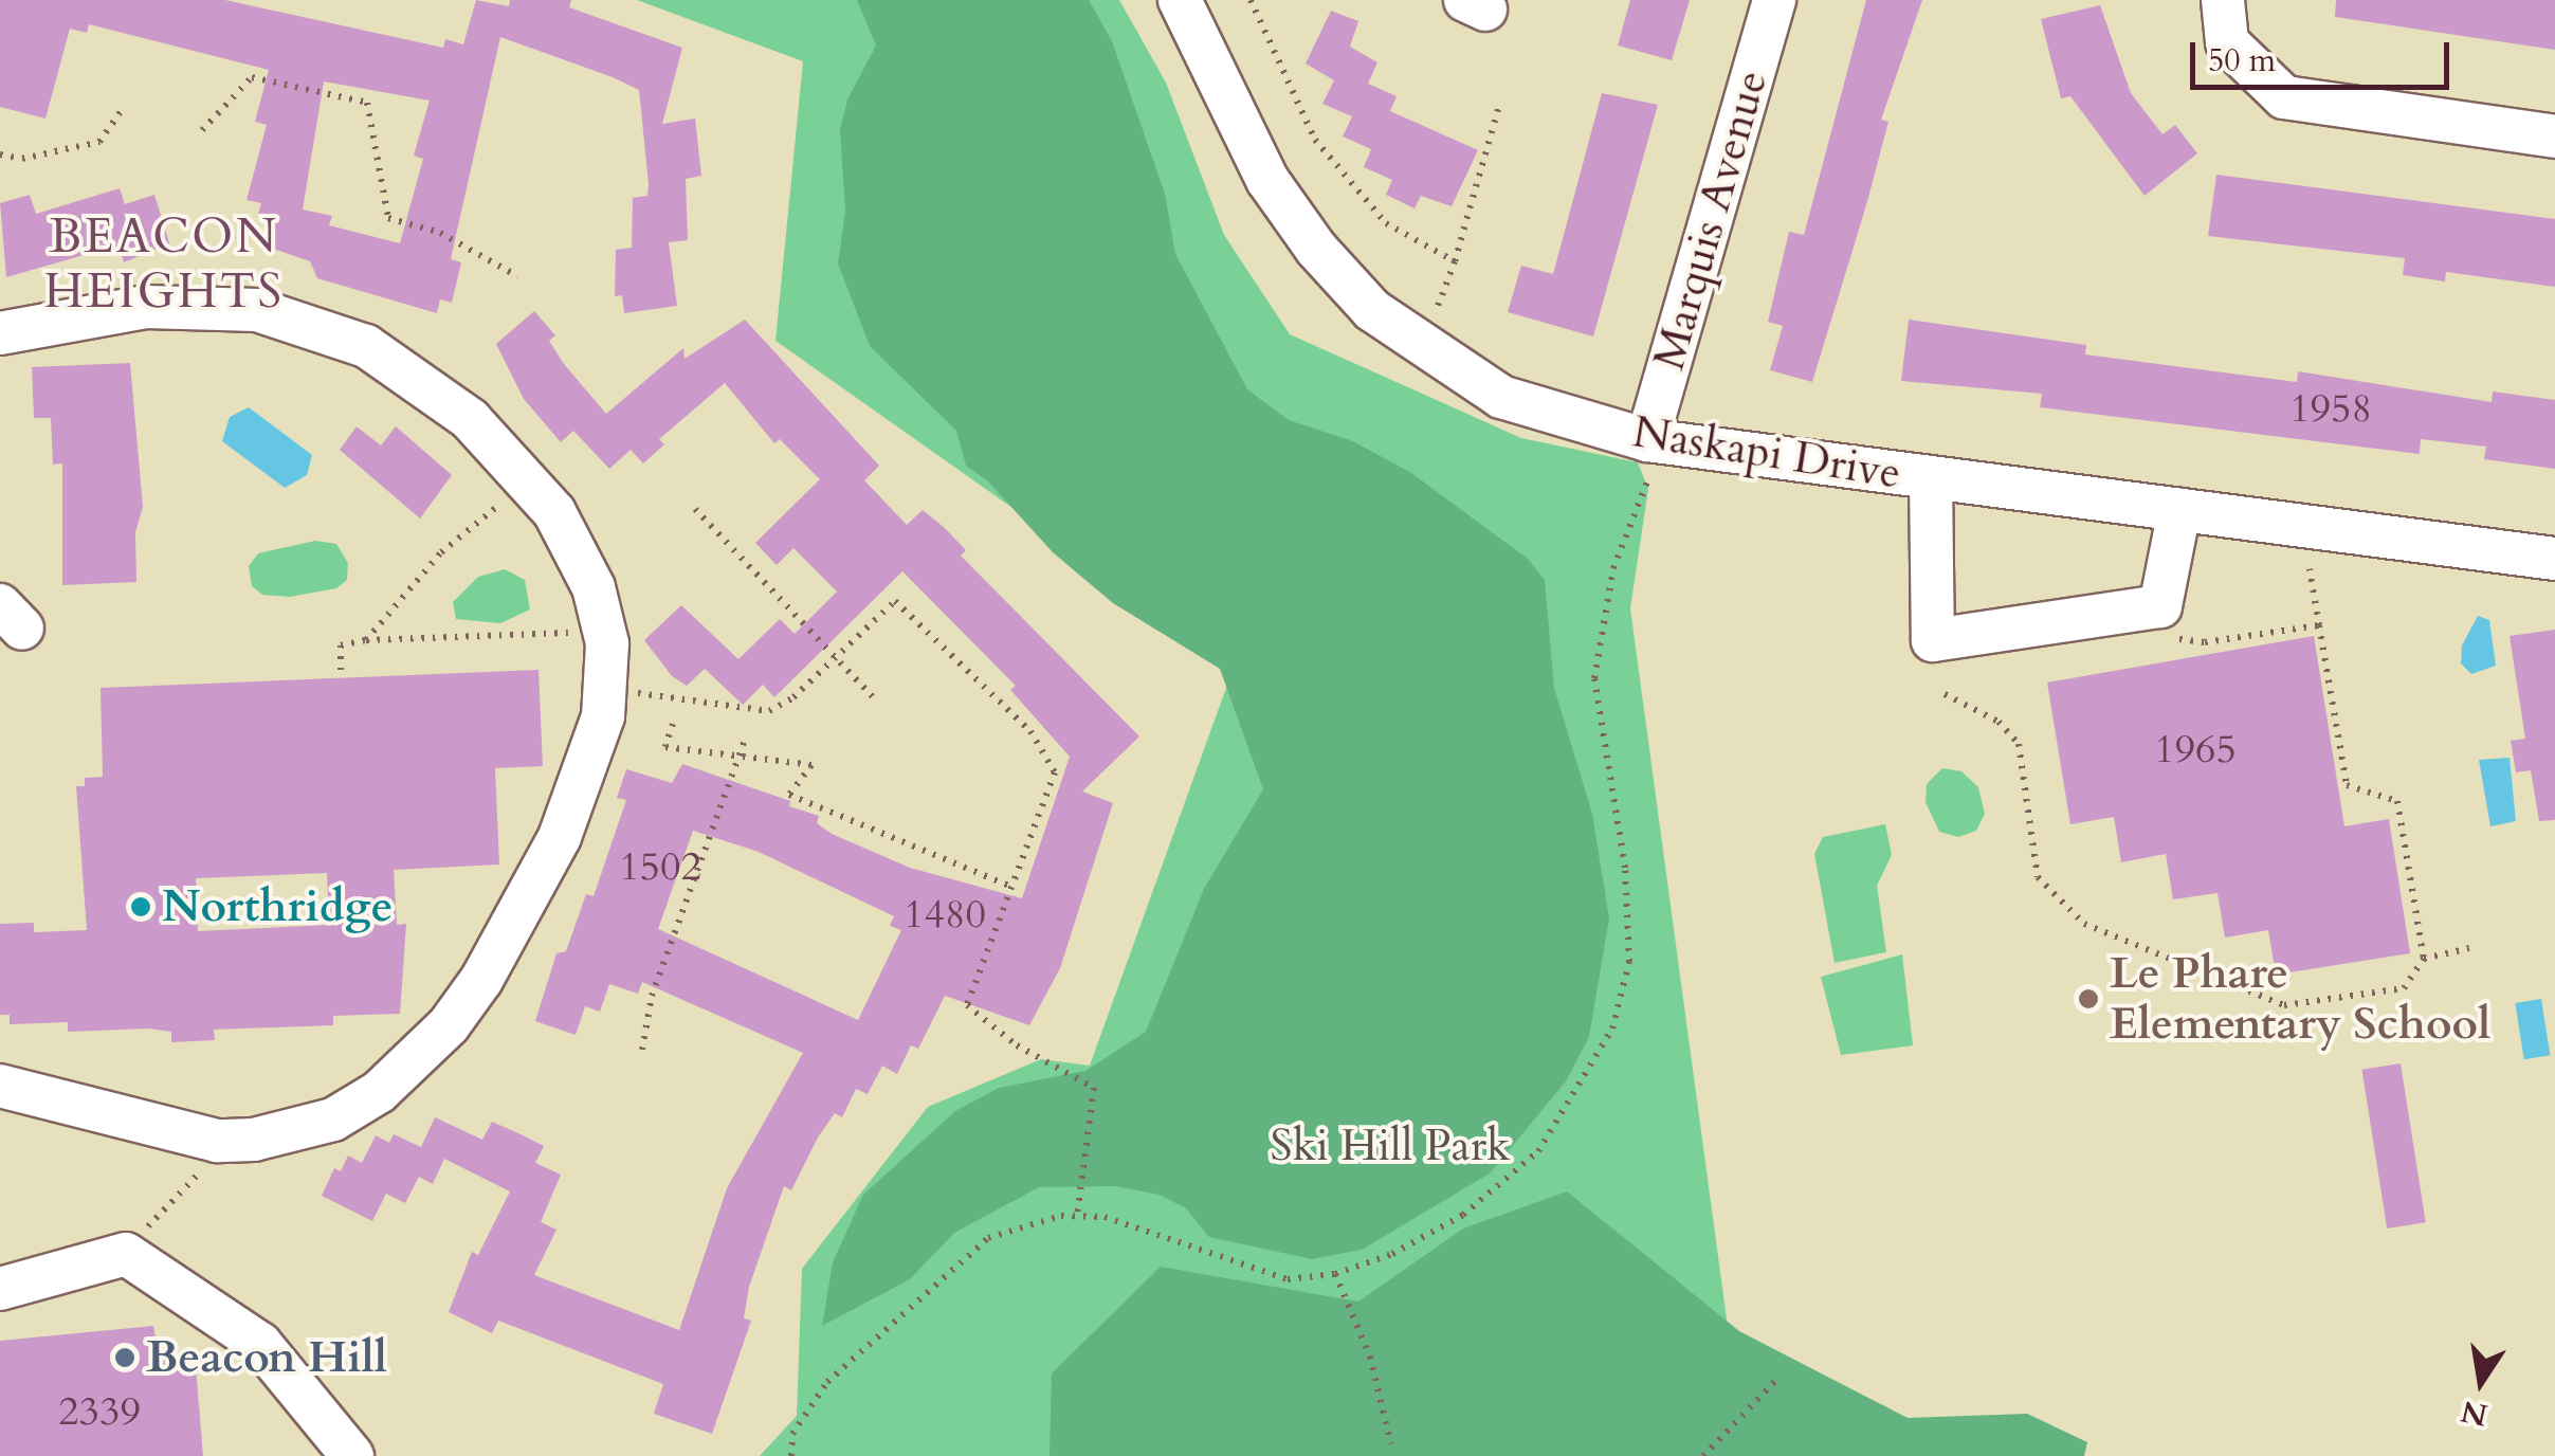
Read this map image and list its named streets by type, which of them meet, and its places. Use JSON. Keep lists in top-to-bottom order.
{
  "streets": {
    "street": ["Marquis Avenue", "Naskapi Drive"]
  },
  "crossings": [
    ["Marquis Avenue", "Naskapi Drive"]
  ],
  "districts": ["BEACON HEIGHTS"],
  "parks": ["Ski Hill Park"],
  "places": ["Northridge", "Le Phare Elementary School", "Beacon Hill"],
  "house_numbers": [
    "1958",
    "1965",
    "1502",
    "1480",
    "2339"
  ],
  "scale_bar": "50 m",
  "north": "bottom"
}
